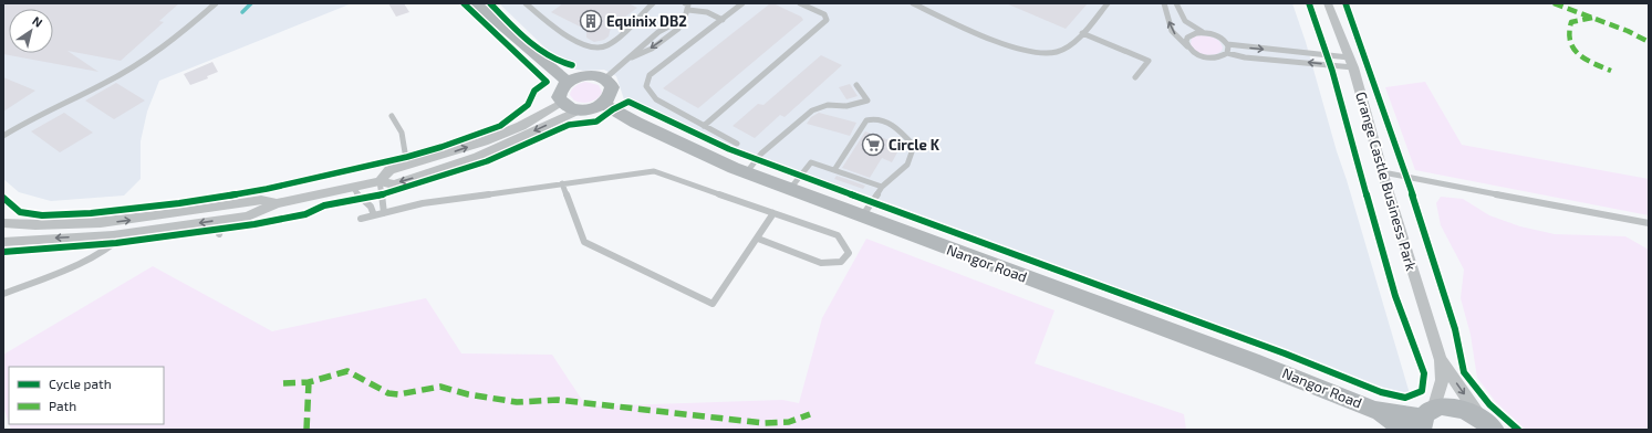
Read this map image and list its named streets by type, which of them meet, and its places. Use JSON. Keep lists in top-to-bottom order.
{
  "streets": {
    "main road": ["Nangor Road"],
    "street": ["Grange Castle Business Park"]
  },
  "crossings": [
    ["Grange Castle Business Park", "Nangor Road"]
  ],
  "places": {
    "building": ["Equinix DB2"],
    "supermarket": ["Circle K"]
  },
  "legend": ["Cycle path", "Path"],
  "north": "top right"
}
